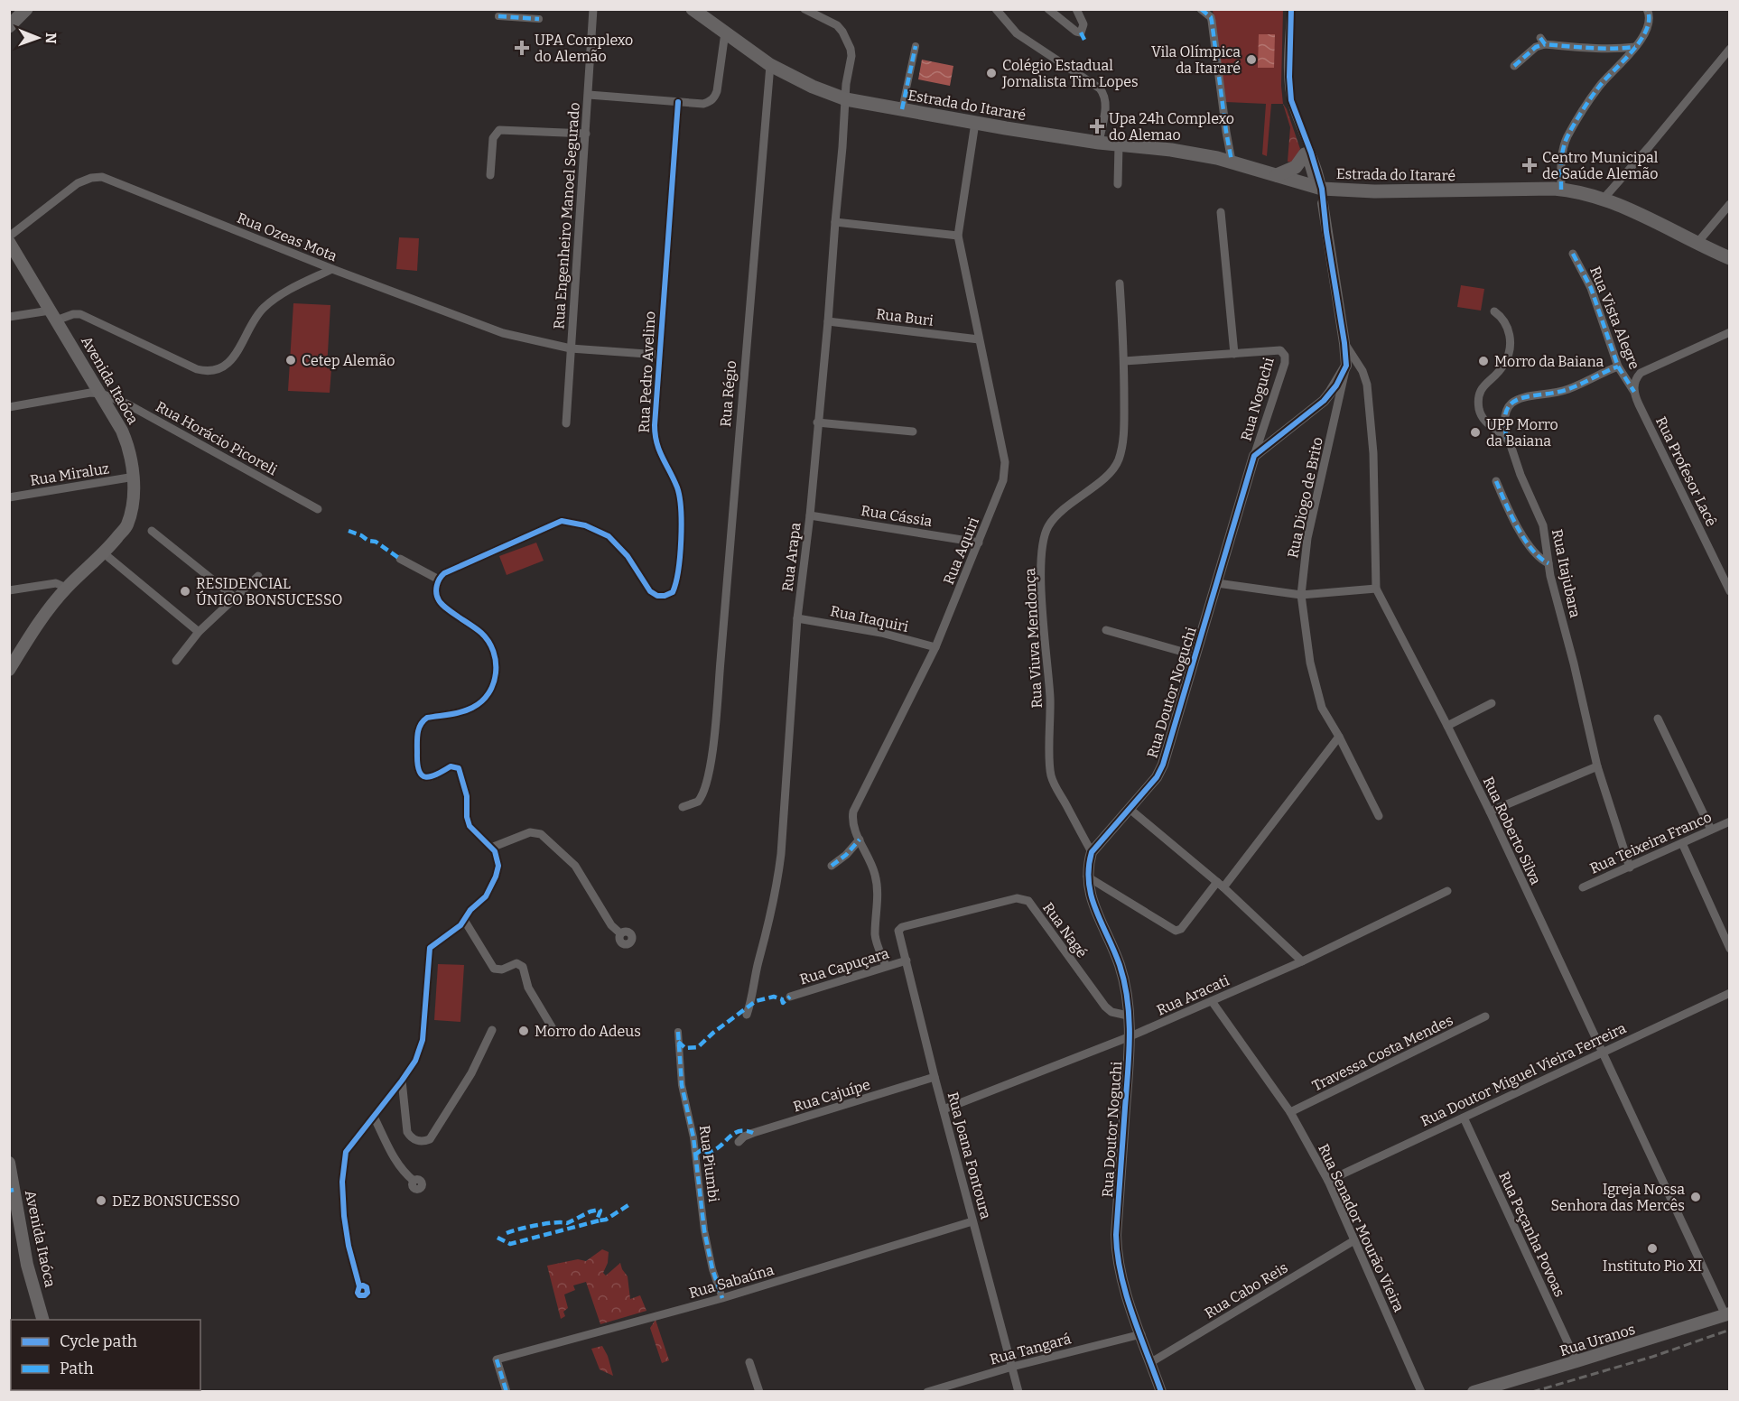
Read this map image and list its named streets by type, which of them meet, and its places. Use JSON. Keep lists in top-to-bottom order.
{
  "streets": {
    "main road": ["Estrada do Itararé", "Avenida Itaóca", "Rua Uranos"],
    "street": [
      "Rua Engenheiro Manoel Segurado",
      "Rua Ozeas Mota",
      "Rua Buri",
      "Rua Vista Alegre",
      "Rua Pedro Avelino",
      "Rua Régio",
      "Rua Noguchi",
      "Rua Horácio Picoreli",
      "Rua Profesor Lacê",
      "Rua Miraluz",
      "Rua Diogo de Brito",
      "Rua Cássia",
      "Rua Aquiri",
      "Rua Arapa",
      "Rua Itajubara",
      "Rua Itaquiri",
      "Rua Viuva Mendonça",
      "Rua Doutor Noguchi",
      "Rua Roberto Silva",
      "Rua Teixeira Franco",
      "Rua Nagé",
      "Rua Capuçara",
      "Rua Aracati",
      "Travessa Costa Mendes",
      "Rua Doutor Miguel Vieira Ferreira",
      "Rua Cajuípe",
      "Rua Joana Fontoura",
      "Rua Piumbi",
      "Rua Senador Mourão Vieira",
      "Rua Peçanha Povoas",
      "Rua Sabaúna",
      "Rua Cabo Reis",
      "Rua Tangará"
    ]
  },
  "crossings": [
    ["Estrada do Itararé", "Rua Régio"],
    ["Estrada do Itararé", "Rua Aquiri"],
    ["Estrada do Itararé", "Rua Arapa"],
    ["Rua Engenheiro Manoel Segurado", "Rua Ozeas Mota"],
    ["Rua Ozeas Mota", "Rua Pedro Avelino"],
    ["Rua Buri", "Rua Aquiri"],
    ["Rua Buri", "Rua Arapa"],
    ["Rua Vista Alegre", "Rua Profesor Lacê"],
    ["Avenida Itaóca", "Rua Horácio Picoreli"],
    ["Avenida Itaóca", "Rua Miraluz"],
    ["Rua Noguchi", "Rua Doutor Noguchi"],
    ["Rua Cássia", "Rua Aquiri"],
    ["Rua Cássia", "Rua Arapa"],
    ["Rua Aquiri", "Rua Itaquiri"],
    ["Rua Aquiri", "Rua Capuçara"],
    ["Rua Arapa", "Rua Itaquiri"],
    ["Rua Itajubara", "Rua Teixeira Franco"],
    ["Rua Viuva Mendonça", "Rua Doutor Noguchi"],
    ["Rua Doutor Noguchi", "Rua Nagé"],
    ["Rua Doutor Noguchi", "Rua Aracati"],
    ["Rua Doutor Noguchi", "Rua Cabo Reis"],
    ["Rua Doutor Noguchi", "Rua Tangará"],
    ["Rua Roberto Silva", "Rua Doutor Miguel Vieira Ferreira"],
    ["Rua Roberto Silva", "Rua Uranos"],
    ["Rua Nagé", "Rua Joana Fontoura"],
    ["Rua Capuçara", "Rua Joana Fontoura"],
    ["Rua Aracati", "Rua Joana Fontoura"],
    ["Rua Aracati", "Rua Senador Mourão Vieira"],
    ["Travessa Costa Mendes", "Rua Senador Mourão Vieira"],
    ["Rua Doutor Miguel Vieira Ferreira", "Rua Senador Mourão Vieira"],
    ["Rua Doutor Miguel Vieira Ferreira", "Rua Peçanha Povoas"],
    ["Rua Cajuípe", "Rua Joana Fontoura"],
    ["Rua Joana Fontoura", "Rua Sabaúna"],
    ["Rua Joana Fontoura", "Rua Tangará"],
    ["Rua Piumbi", "Rua Sabaúna"],
    ["Rua Senador Mourão Vieira", "Rua Cabo Reis"],
    ["Rua Peçanha Povoas", "Rua Uranos"]
  ],
  "places": {
    "health": ["UPA Complexo do Alemão", "Upa 24h Complexo do Alemao", "Centro Municipal de Saúde Alemão"],
    "other": [
      "Vila Olímpica da Itararé",
      "Colégio Estadual Jornalista Tim Lopes",
      "Cetep Alemão",
      "Morro da Baiana",
      "UPP Morro da Baiana",
      "RESIDENCIAL ÚNICO BONSUCESSO",
      "Morro do Adeus",
      "Igreja Nossa Senhora das Mercês",
      "DEZ BONSUCESSO",
      "Instituto Pio XI"
    ]
  },
  "legend": ["Cycle path", "Path"],
  "north": "right"
}
